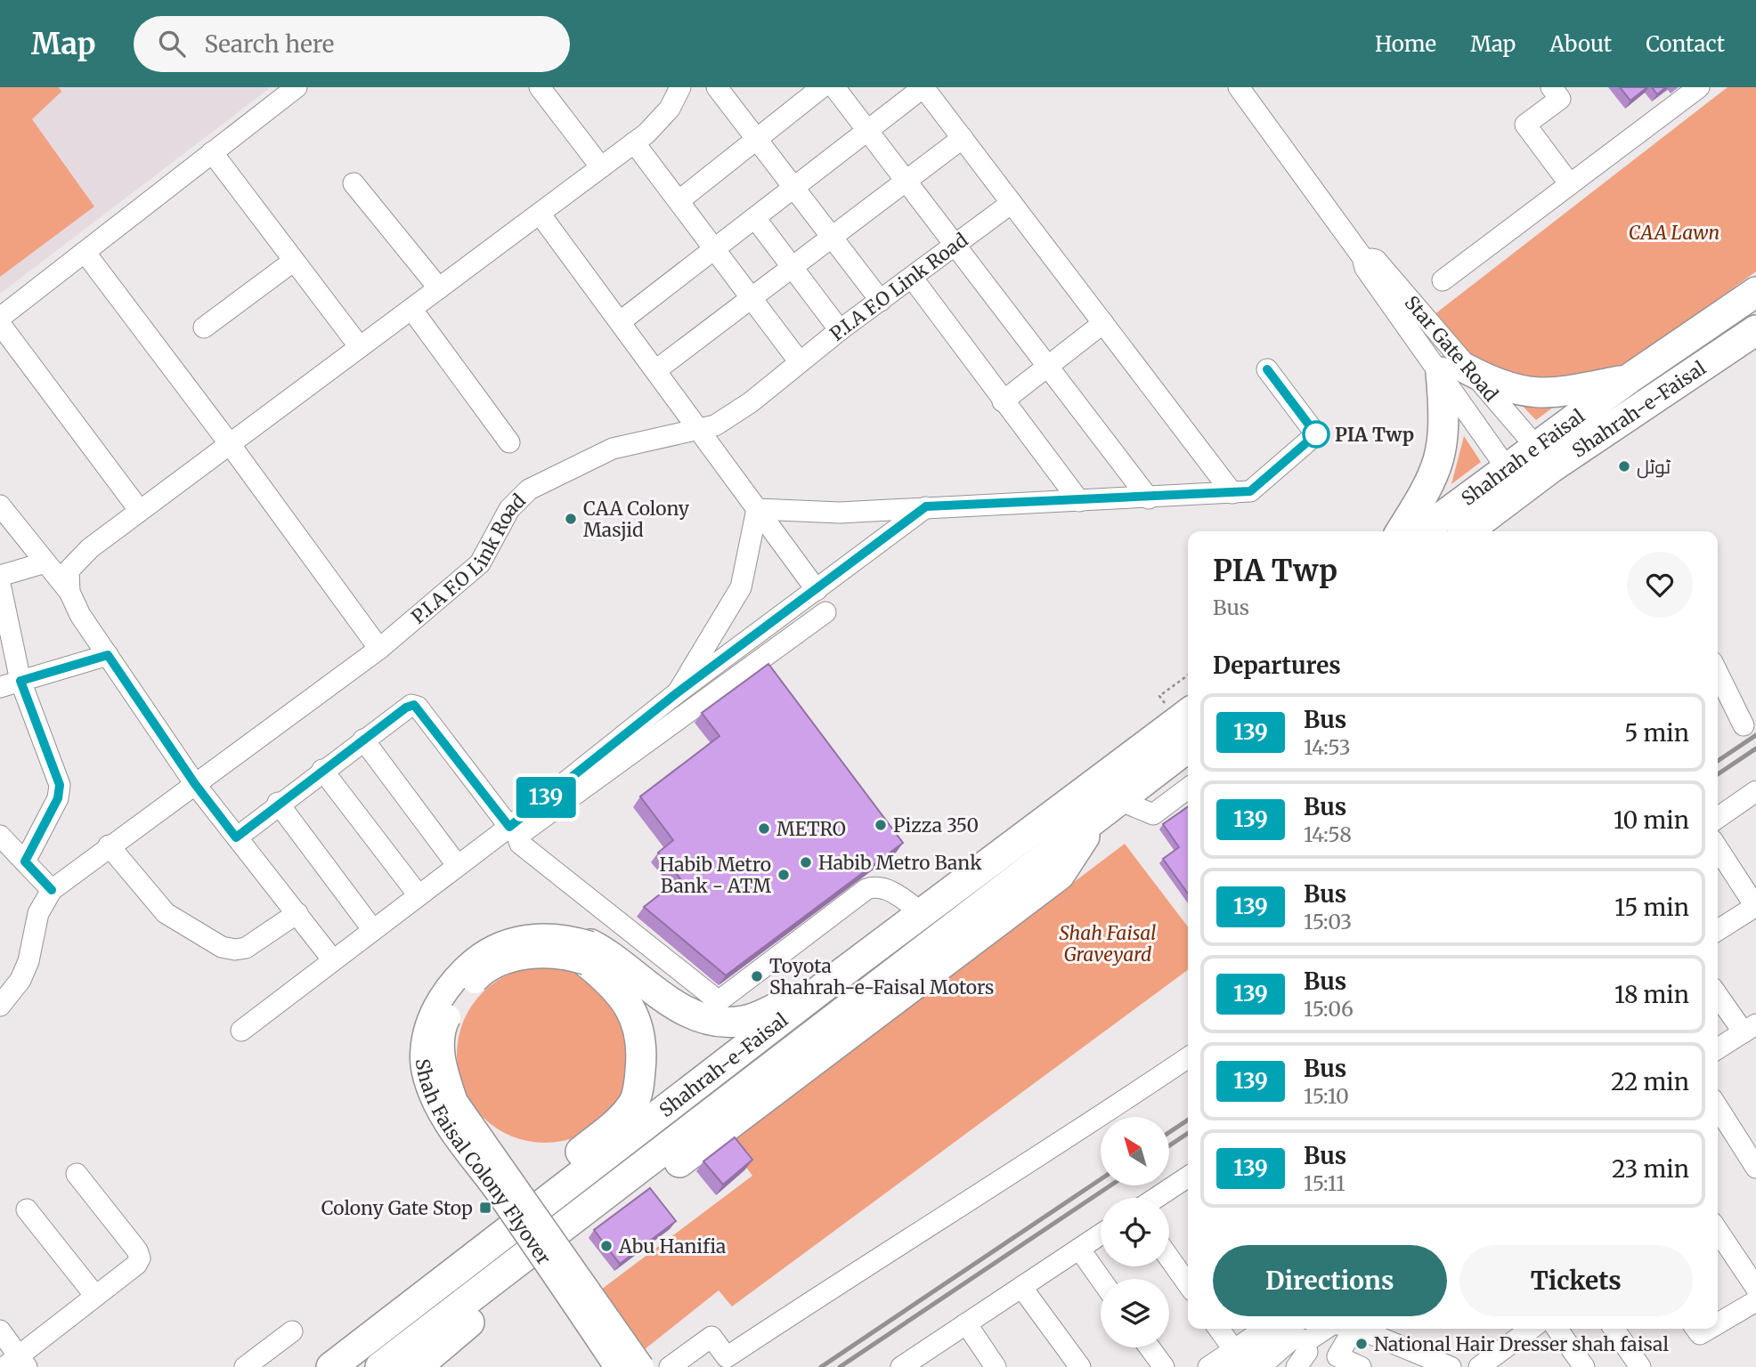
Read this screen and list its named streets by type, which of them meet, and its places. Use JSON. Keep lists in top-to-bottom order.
{
  "streets": {
    "highway": ["Shahrah-e-Faisal", "Shahrah e Faisal"],
    "main road": ["Shah Faisal Colony Flyover"],
    "street": ["P.I.A F.O Link Road", "Star Gate Road"]
  },
  "crossings": [
    ["Star Gate Road", "Shahrah-e-Faisal"],
    ["Star Gate Road", "Shahrah e Faisal"],
    ["Shahrah-e-Faisal", "Shahrah e Faisal"]
  ],
  "parks": ["CAA Lawn", "Shah Faisal Graveyard"],
  "places": {
    "other": [
      "PIA Twp",
      "ٹوٹل",
      "CAA Colony Masjid",
      "Pizza 350",
      "METRO",
      "Habib Metro Bank",
      "Habib Metro Bank - ATM",
      "Toyota Shahrah-e-Faisal Motors",
      "Abu Hanifia",
      "National Hair Dresser shah faisal"
    ],
    "transit": ["Colony Gate Stop"]
  },
  "lines": ["bus line 139"],
  "north": "top left",
  "page": {
    "header": "Map",
    "search": "Search here",
    "nav": [
      "Home",
      "Map",
      "About",
      "Contact"
    ],
    "on_map": "139",
    "heading": [
      ["PIA Twp", "Bus"],
      "Departures"
    ],
    "list": [
      {
        "mark": "139",
        "name": "Bus",
        "note": "14:53",
        "value": "5 min"
      },
      {
        "mark": "139",
        "name": "Bus",
        "note": "14:58",
        "value": "10 min"
      },
      {
        "mark": "139",
        "name": "Bus",
        "note": "15:03",
        "value": "15 min"
      },
      {
        "mark": "139",
        "name": "Bus",
        "note": "15:06",
        "value": "18 min"
      },
      {
        "mark": "139",
        "name": "Bus",
        "note": "15:10",
        "value": "22 min"
      },
      {
        "mark": "139",
        "name": "Bus",
        "note": "15:11",
        "value": "23 min"
      }
    ],
    "buttons": ["Directions", "Tickets"]
  }
}
